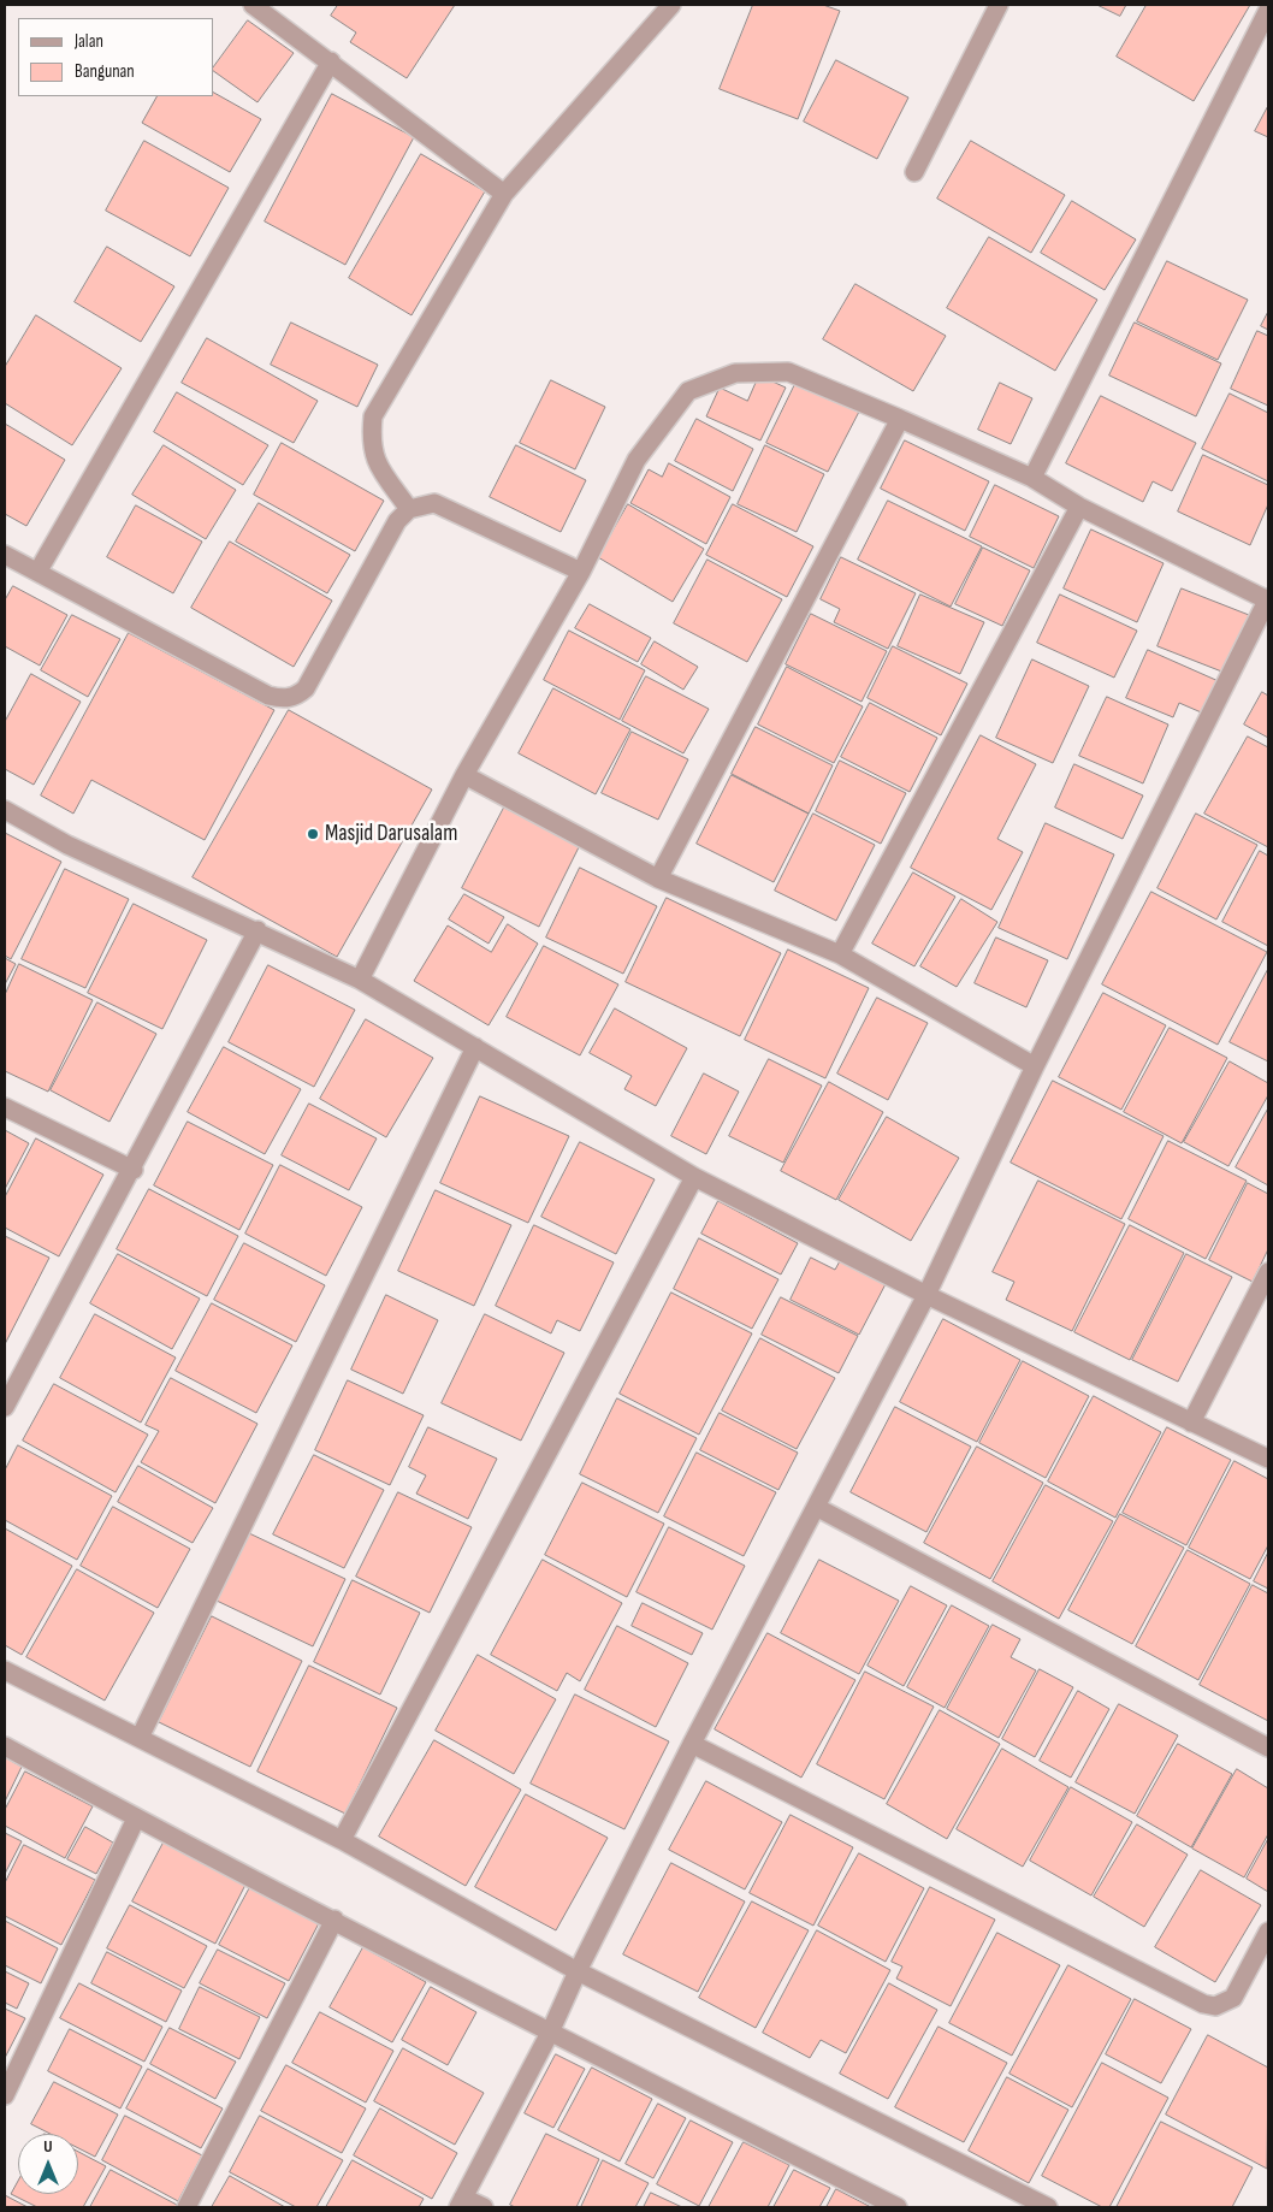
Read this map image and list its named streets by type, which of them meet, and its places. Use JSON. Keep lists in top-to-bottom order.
{
  "places": ["Masjid Darusalam"],
  "legend": ["Jalan", "Bangunan"],
  "north": "top"
}
